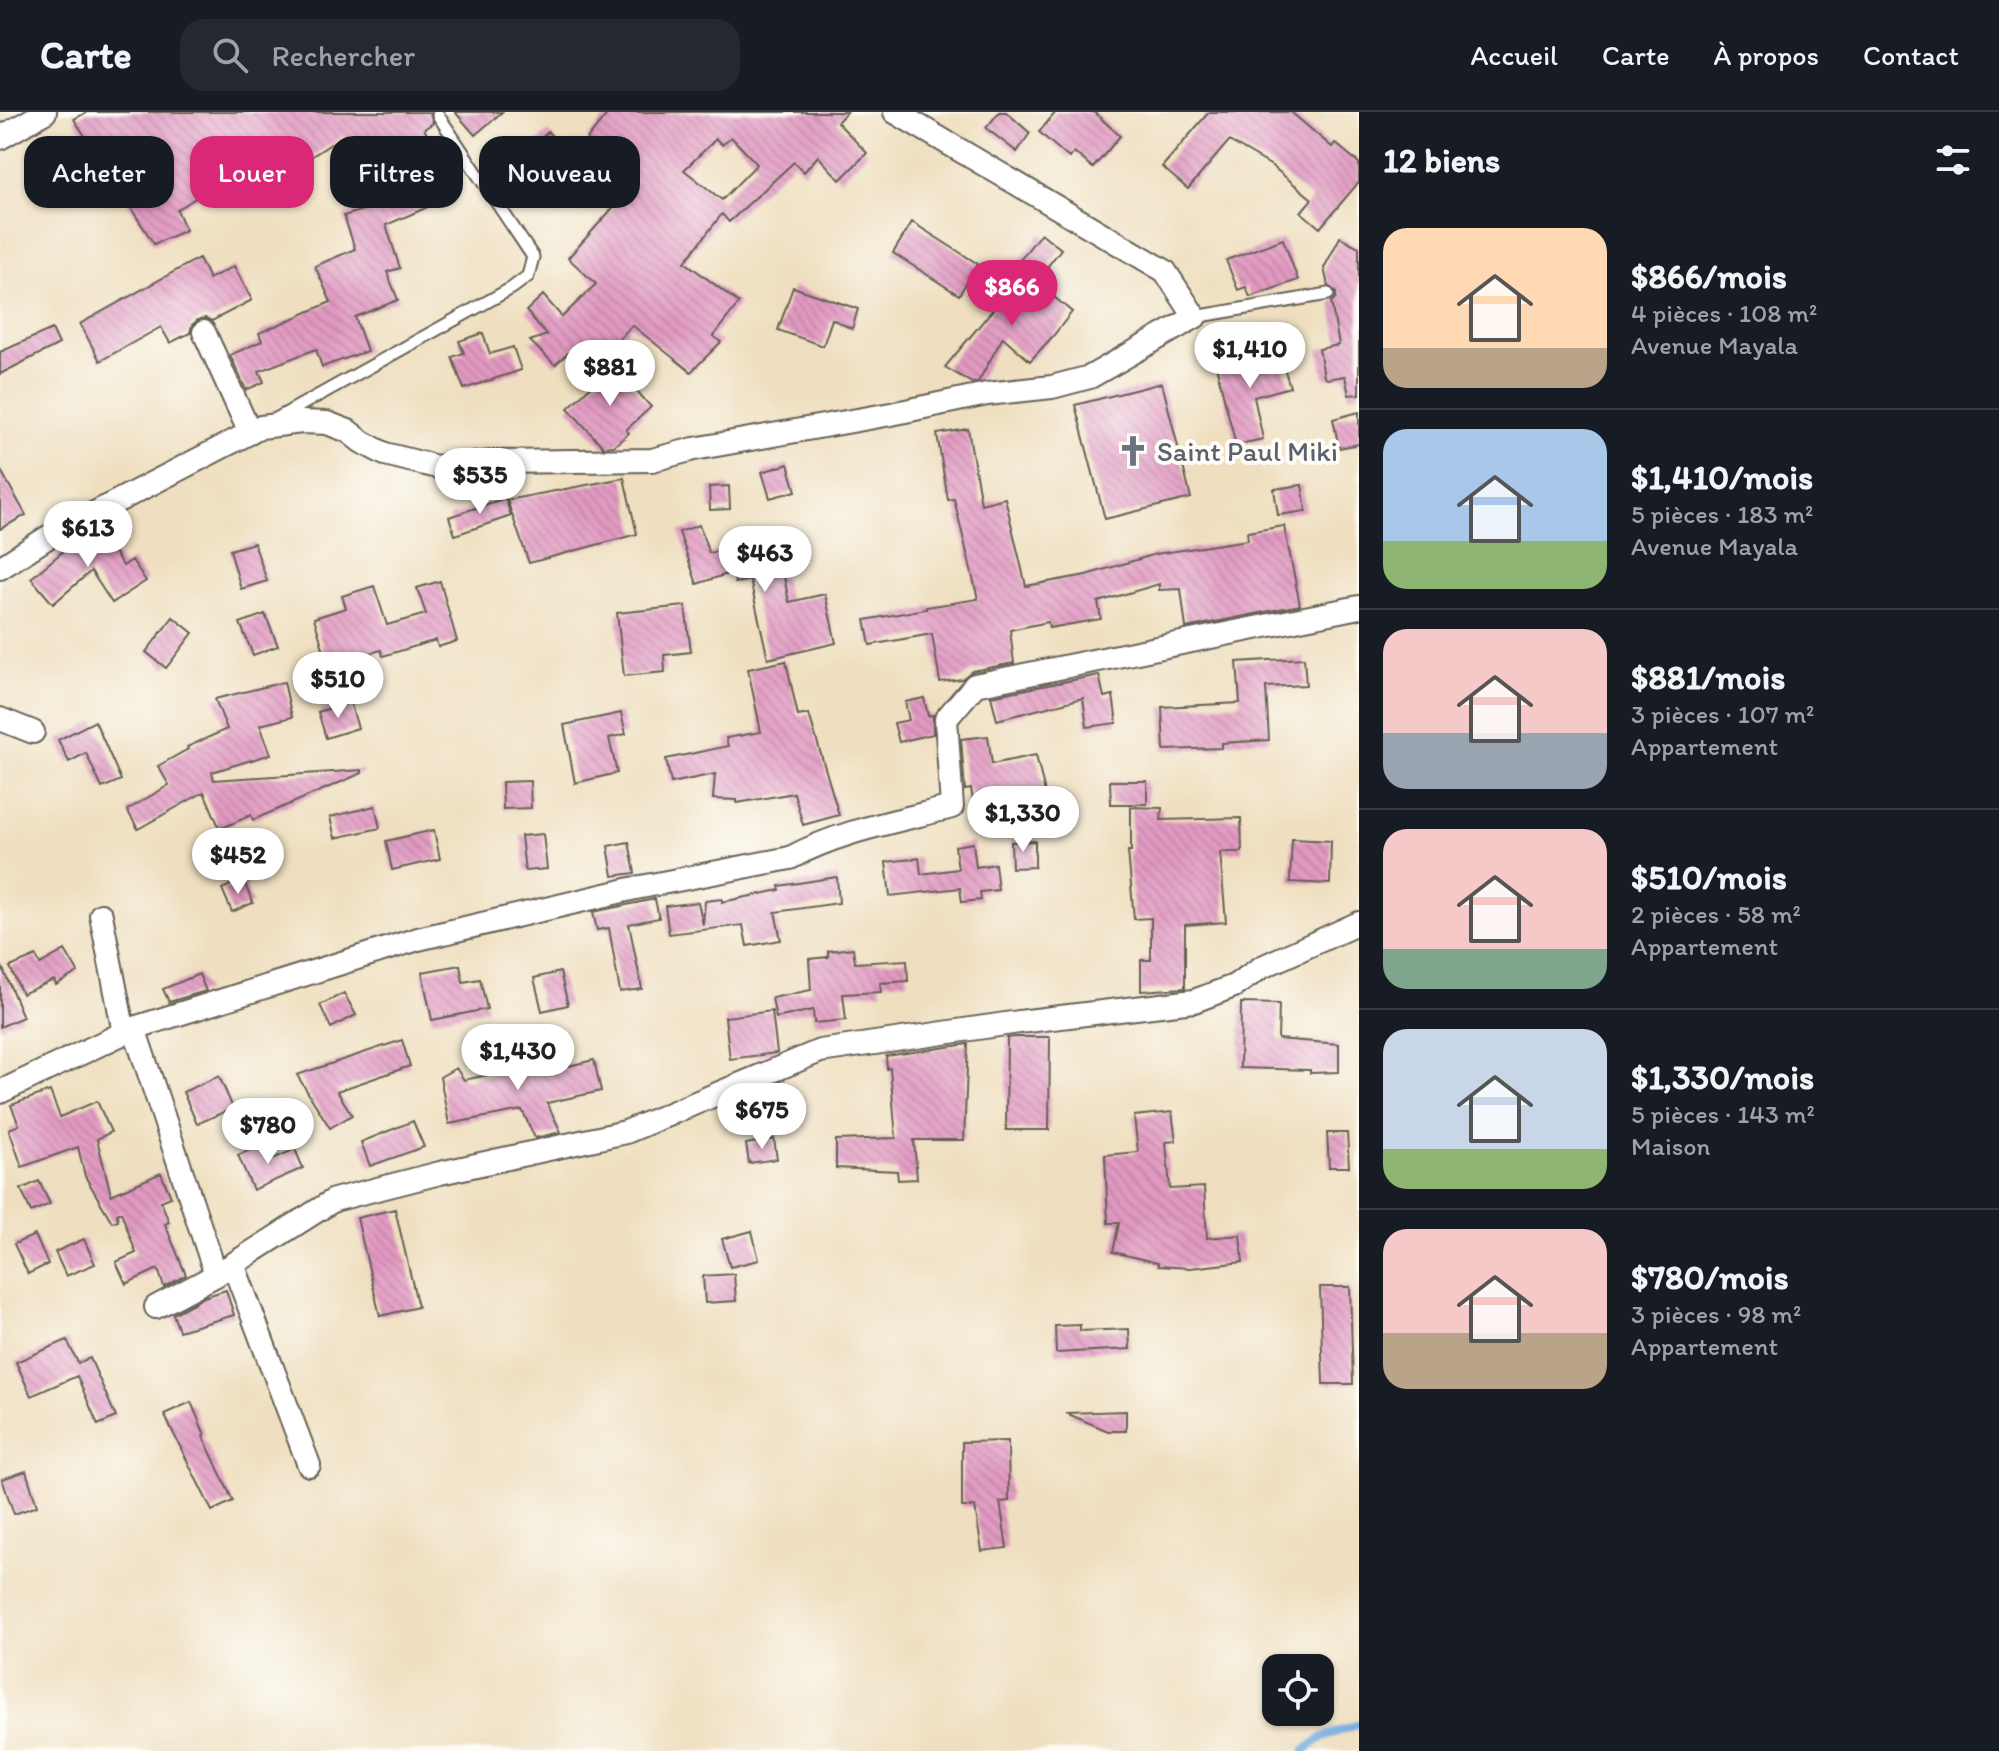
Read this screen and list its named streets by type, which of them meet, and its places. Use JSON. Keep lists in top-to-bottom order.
{
  "places": {
    "church": ["Saint Paul Miki"]
  },
  "page": {
    "header": "Carte",
    "search": "Rechercher",
    "nav": [
      "Accueil",
      "Carte",
      "À propos",
      "Contact"
    ],
    "heading": "12 biens",
    "chip": [
      "Acheter",
      "Louer",
      "Filtres",
      "Nouveau"
    ],
    "list": [
      {
        "name": "$866/mois",
        "note": "4 pièces · 108 m² · Avenue Mayala"
      },
      {
        "name": "$1,410/mois",
        "note": "5 pièces · 183 m² · Avenue Mayala"
      },
      {
        "name": "$881/mois",
        "note": "3 pièces · 107 m² · Appartement"
      },
      {
        "name": "$510/mois",
        "note": "2 pièces · 58 m² · Appartement"
      },
      {
        "name": "$1,330/mois",
        "note": "5 pièces · 143 m² · Maison"
      },
      {
        "name": "$780/mois",
        "note": "3 pièces · 98 m² · Appartement"
      }
    ],
    "price": [
      "$866",
      "$1,410",
      "$881",
      "$535",
      "$613",
      "$463",
      "$510",
      "$1,330",
      "$452",
      "$1,430",
      "$675",
      "$780"
    ]
  }
}
